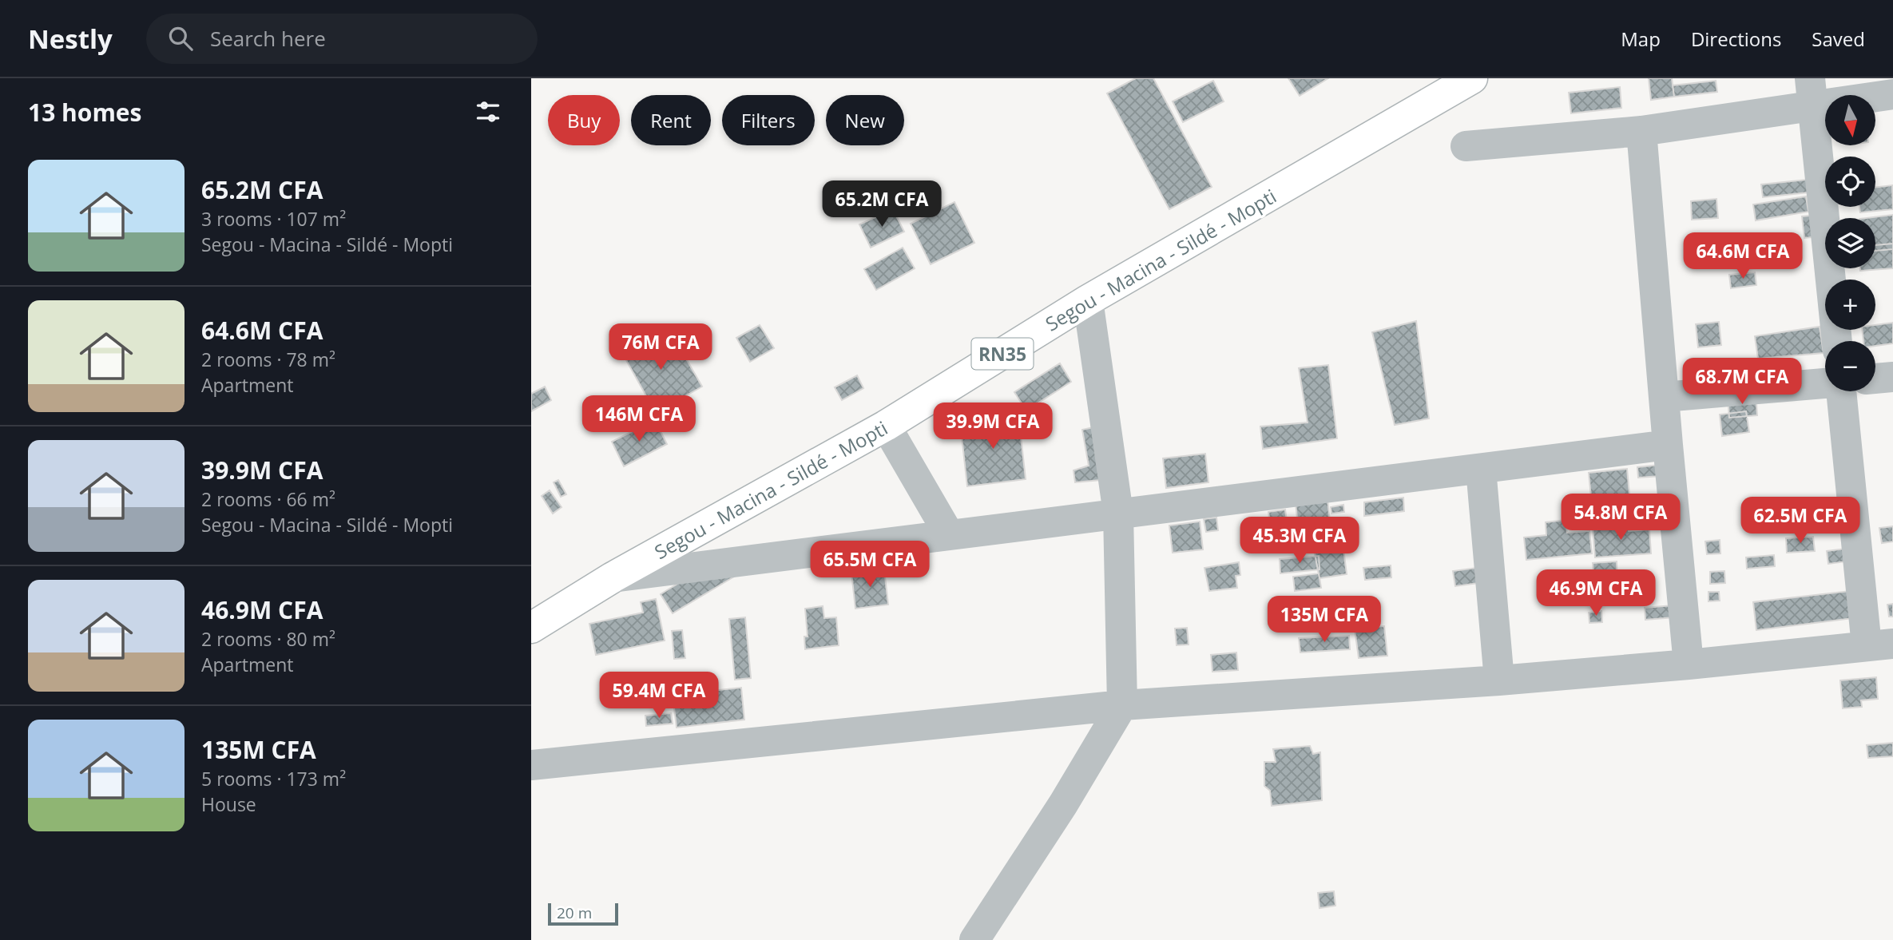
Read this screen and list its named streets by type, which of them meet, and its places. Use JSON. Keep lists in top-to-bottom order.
{
  "streets": {
    "main road": ["Segou - Macina - Sildé - Mopti", "RN35"]
  },
  "scale_bar": "20 m",
  "north": "bottom",
  "page": {
    "header": "Nestly",
    "search": "Search here",
    "nav": ["Map", "Directions", "Saved"],
    "heading": "13 homes",
    "map_buttons": ["+", "−"],
    "chip": [
      "Buy",
      "Rent",
      "Filters",
      "New"
    ],
    "list": [
      {
        "name": "65.2M CFA",
        "note": "3 rooms · 107 m² · Segou - Macina - Sildé - Mopti"
      },
      {
        "name": "64.6M CFA",
        "note": "2 rooms · 78 m² · Apartment"
      },
      {
        "name": "39.9M CFA",
        "note": "2 rooms · 66 m² · Segou - Macina - Sildé - Mopti"
      },
      {
        "name": "46.9M CFA",
        "note": "2 rooms · 80 m² · Apartment"
      },
      {
        "name": "135M CFA",
        "note": "5 rooms · 173 m² · House"
      }
    ],
    "price": [
      "65.2M CFA",
      "64.6M CFA",
      "76M CFA",
      "68.7M CFA",
      "146M CFA",
      "39.9M CFA",
      "54.8M CFA",
      "62.5M CFA",
      "45.3M CFA",
      "65.5M CFA",
      "46.9M CFA",
      "135M CFA",
      "59.4M CFA"
    ],
    "scale": "20 m"
  }
}
